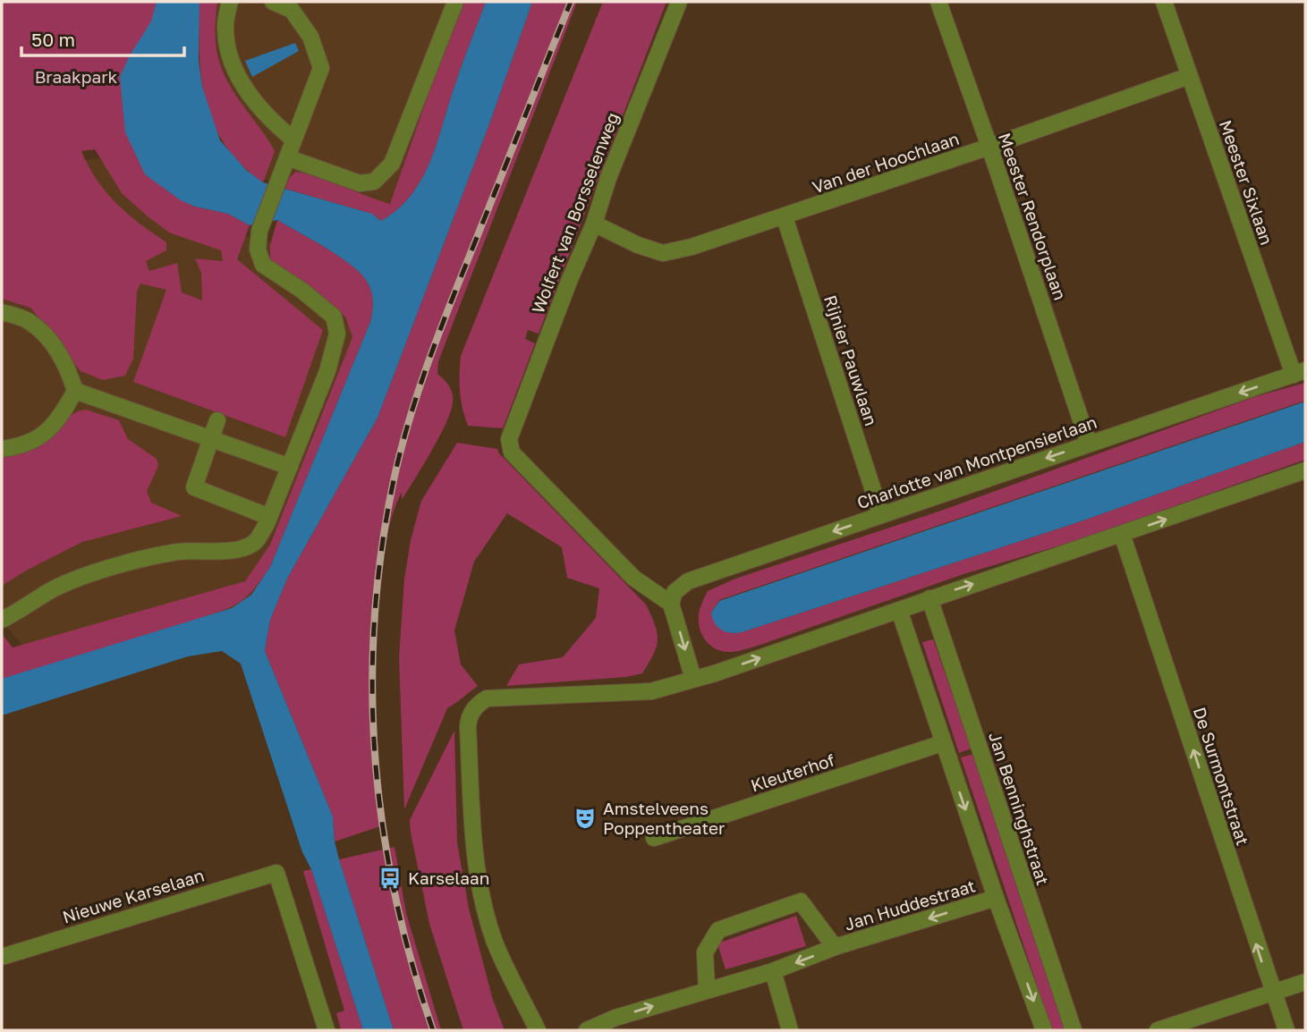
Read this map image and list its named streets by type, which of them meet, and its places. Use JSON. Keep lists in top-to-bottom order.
{
  "streets": {
    "street": [
      "Van der Hoochlaan",
      "Meester Sixlaan",
      "Wolfert van Borsselenweg",
      "Meester Rendorplaan",
      "Rijnier Pauwlaan",
      "Charlotte van Montpensierlaan",
      "Kleuterhof",
      "De Surmontstraat",
      "Jan Benninghstraat",
      "Nieuwe Karselaan",
      "Jan Huddestraat"
    ]
  },
  "crossings": [
    ["Van der Hoochlaan", "Meester Sixlaan"],
    ["Van der Hoochlaan", "Wolfert van Borsselenweg"],
    ["Van der Hoochlaan", "Meester Rendorplaan"],
    ["Van der Hoochlaan", "Rijnier Pauwlaan"],
    ["Meester Sixlaan", "Charlotte van Montpensierlaan"],
    ["Wolfert van Borsselenweg", "Charlotte van Montpensierlaan"],
    ["Meester Rendorplaan", "Charlotte van Montpensierlaan"],
    ["Rijnier Pauwlaan", "Charlotte van Montpensierlaan"]
  ],
  "one_way": ["De Surmontstraat"],
  "parks": ["Braakpark"],
  "places": {
    "theatre": ["Amstelveens Poppentheater"],
    "bus stop": ["Karselaan"]
  },
  "scale_bar": "50 m"
}
